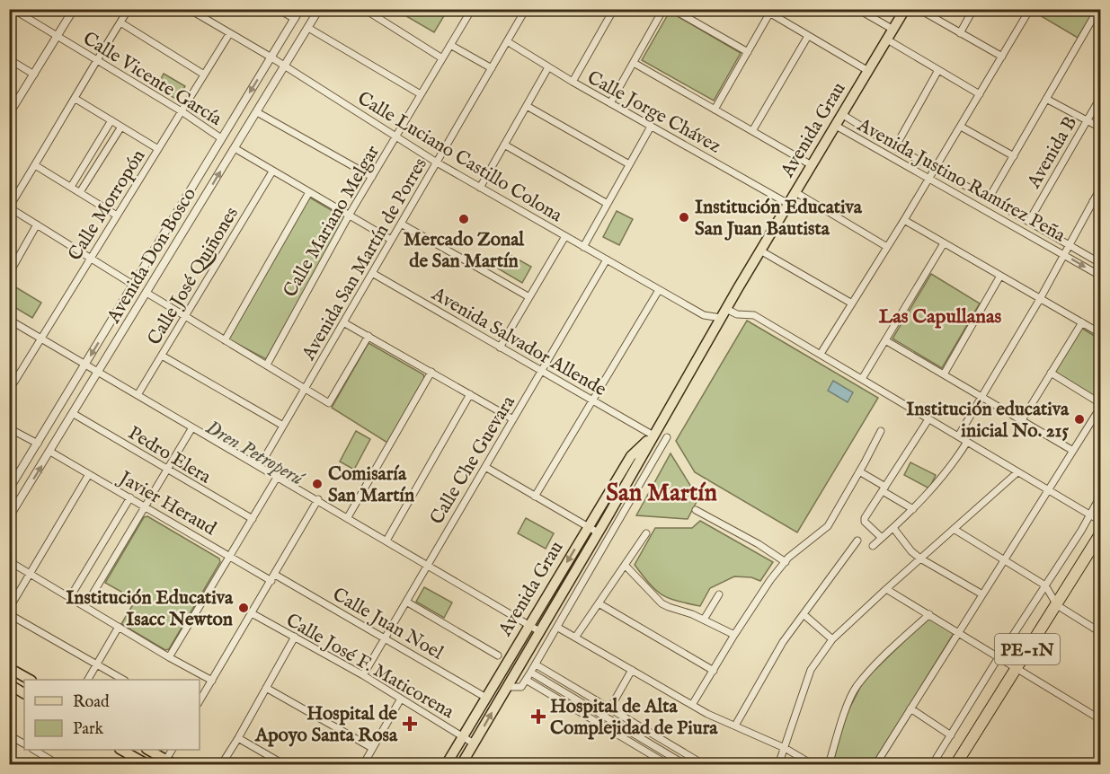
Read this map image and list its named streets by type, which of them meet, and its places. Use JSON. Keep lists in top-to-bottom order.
{
  "streets": {
    "highway": ["PE-1N"],
    "main road": ["Avenida Grau"],
    "street": [
      "Calle Vicente García",
      "Calle Jorge Chávez",
      "Avenida B",
      "Calle Luciano Castillo Colona",
      "Avenida Justino Ramírez Peña",
      "Calle Morropón",
      "Calle Mariano Melgar",
      "Avenida Don Bosco",
      "Avenida San Martín de Porres",
      "Calle José Quiñones",
      "Avenida Salvador Allende",
      "Pedro Elera",
      "Calle Che Guevara",
      "Javier Heraud",
      "Calle Juan Noel",
      "Calle José F. Maticorena"
    ]
  },
  "crossings": [
    ["Calle Vicente García", "Calle Morropón"],
    ["Calle Vicente García", "Calle Mariano Melgar"],
    ["Calle Vicente García", "Avenida Don Bosco"],
    ["Calle Vicente García", "Avenida San Martín de Porres"],
    ["Calle Vicente García", "Calle José Quiñones"],
    ["Calle Jorge Chávez", "Avenida Grau"],
    ["Calle Jorge Chávez", "Avenida San Martín de Porres"],
    ["Avenida Grau", "Calle Luciano Castillo Colona"],
    ["Avenida Grau", "Avenida Justino Ramírez Peña"],
    ["Avenida Grau", "Avenida Salvador Allende"],
    ["Avenida Grau", "Calle Juan Noel"],
    ["Avenida Grau", "Calle José F. Maticorena"],
    ["Avenida B", "Avenida Justino Ramírez Peña"],
    ["Calle Luciano Castillo Colona", "Calle Morropón"],
    ["Calle Luciano Castillo Colona", "Calle Mariano Melgar"],
    ["Calle Luciano Castillo Colona", "Avenida Don Bosco"],
    ["Calle Luciano Castillo Colona", "Avenida San Martín de Porres"],
    ["Calle Luciano Castillo Colona", "Calle Che Guevara"],
    ["Avenida Don Bosco", "Pedro Elera"],
    ["Avenida Don Bosco", "Javier Heraud"],
    ["Avenida San Martín de Porres", "Avenida Salvador Allende"],
    ["Avenida Salvador Allende", "Calle Che Guevara"],
    ["Calle Che Guevara", "Calle Juan Noel"],
    ["Calle Che Guevara", "Calle José F. Maticorena"]
  ],
  "districts": ["Las Capullanas", "San Martín"],
  "water": ["Dren Petroperú"],
  "places": {
    "other": [
      "Institución Educativa San Juan Bautista",
      "Mercado Zonal de San Martín",
      "Institución educativa inicial No. 215",
      "Comisaría San Martín",
      "Institución Educativa Isacc Newton"
    ],
    "health": ["Hospital de Alta Complejidad de Piura", "Hospital de Apoyo Santa Rosa"]
  },
  "legend": ["Road", "Park"]
}
